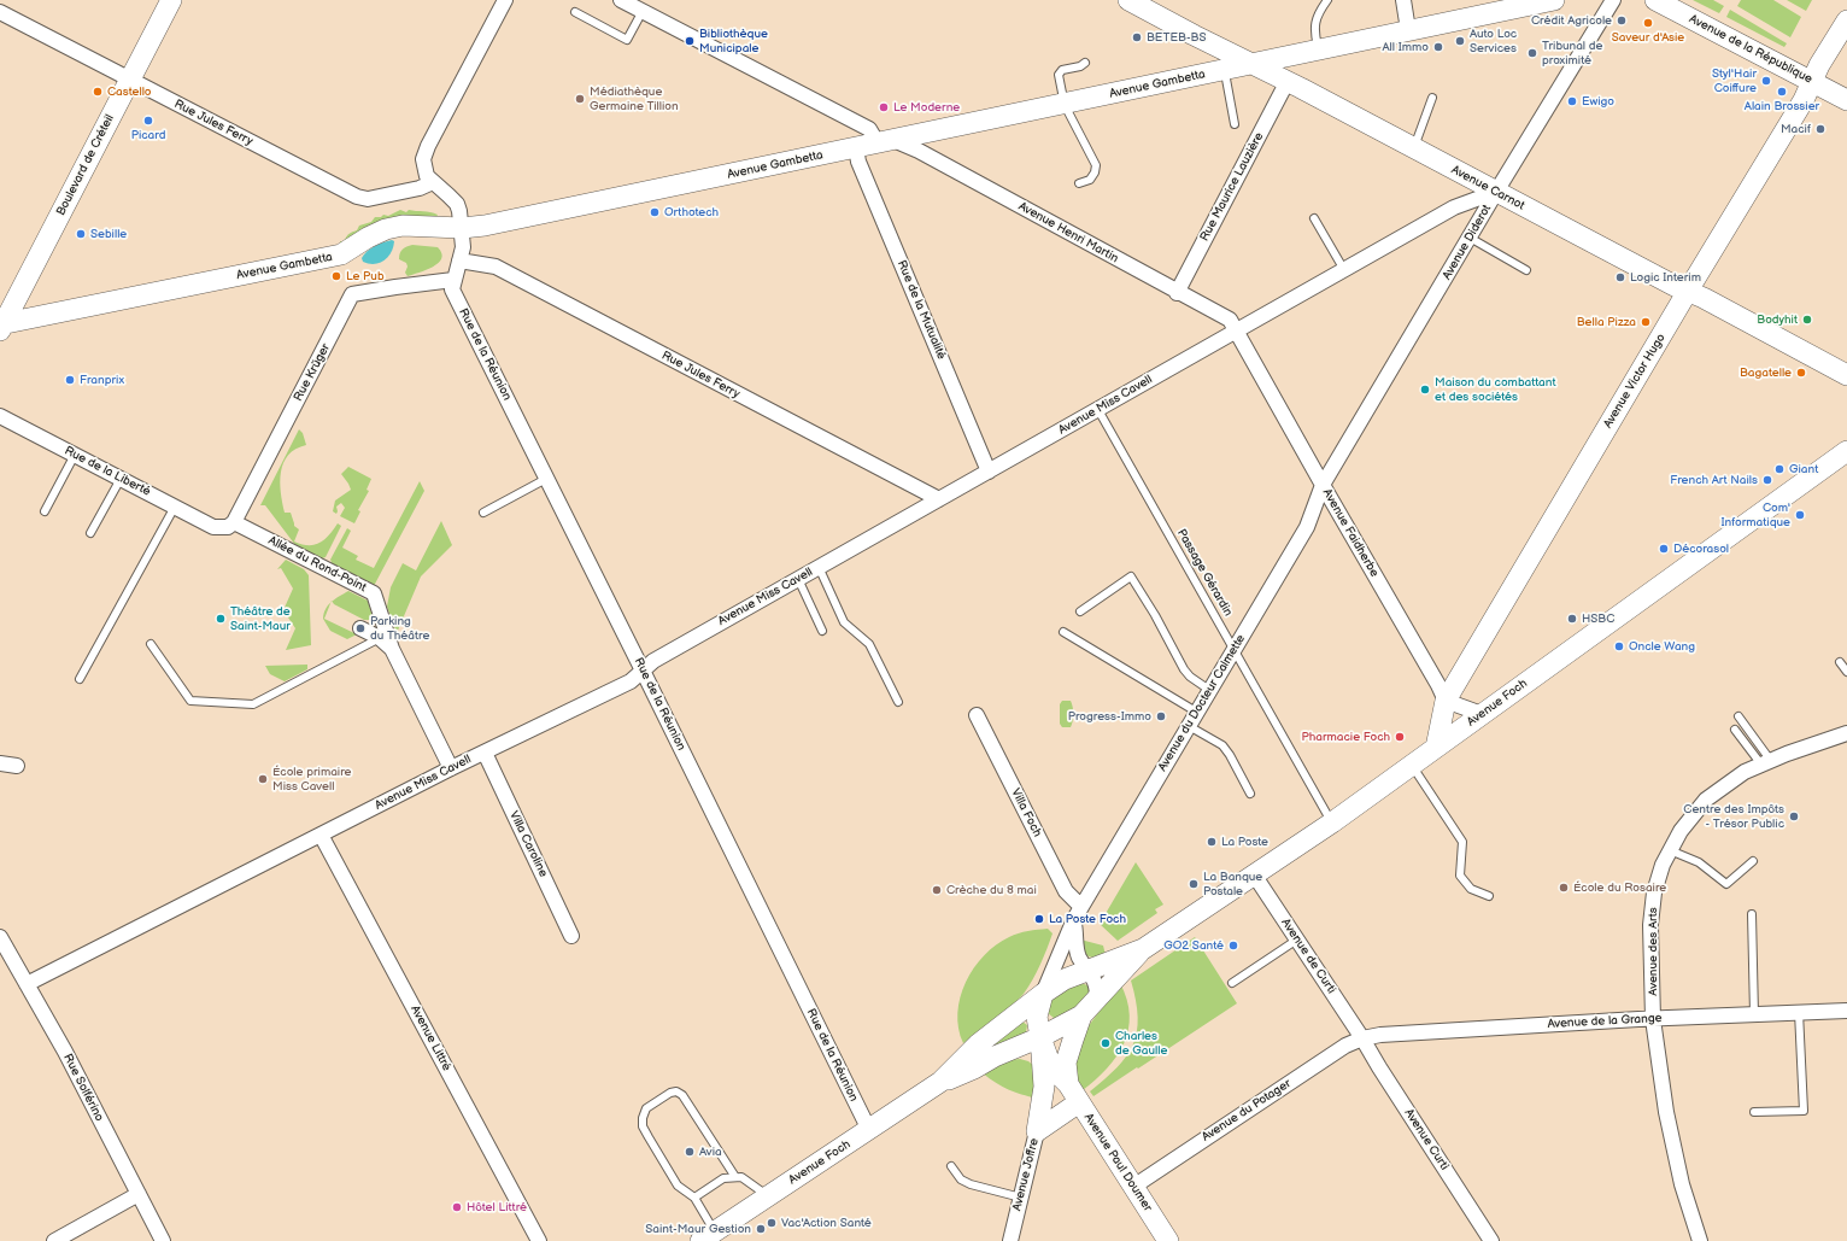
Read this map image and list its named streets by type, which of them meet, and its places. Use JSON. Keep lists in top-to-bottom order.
{
  "streets": {
    "street": [
      "Avenue de la République",
      "Avenue Gambetta",
      "Rue Jules Ferry",
      "Boulevard de Créteil",
      "Rue Maurice Lauzière",
      "Avenue Carnot",
      "Avenue Henri Martin",
      "Avenue Diderot",
      "Rue de la Mutualité",
      "Rue de la Réunion",
      "Rue Krüger",
      "Avenue Victor Hugo",
      "Avenue Miss Cavell",
      "Rue de la Liberté",
      "Avenue Faidherbe",
      "Allée du Rond-Point",
      "Avenue du Docteur Calmette",
      "Avenue Foch",
      "Villa Foch",
      "Villa Caroline",
      "Avenue des Arts",
      "Avenue de Curti",
      "Avenue de la Grange",
      "Avenue Littré",
      "Rue Solférino",
      "Avenue du Potager",
      "Avenue Curti",
      "Avenue Paul Doumer",
      "Avenue Joffre"
    ],
    "lane": ["Passage Gérardin"]
  },
  "crossings": [
    ["Avenue de la République", "Avenue Victor Hugo"],
    ["Avenue Gambetta", "Boulevard de Créteil"],
    ["Avenue Gambetta", "Avenue Carnot"],
    ["Avenue Gambetta", "Avenue Henri Martin"],
    ["Avenue Gambetta", "Rue de la Mutualité"],
    ["Rue Jules Ferry", "Boulevard de Créteil"],
    ["Rue Jules Ferry", "Avenue Miss Cavell"],
    ["Rue Maurice Lauzière", "Avenue Carnot"],
    ["Rue Maurice Lauzière", "Avenue Henri Martin"],
    ["Avenue Carnot", "Avenue Diderot"],
    ["Avenue Carnot", "Avenue Victor Hugo"],
    ["Avenue Carnot", "Avenue Miss Cavell"],
    ["Avenue Henri Martin", "Avenue Miss Cavell"],
    ["Avenue Henri Martin", "Avenue Faidherbe"],
    ["Avenue Diderot", "Avenue Miss Cavell"],
    ["Avenue Diderot", "Avenue Faidherbe"],
    ["Avenue Diderot", "Avenue du Docteur Calmette"],
    ["Rue de la Mutualité", "Avenue Miss Cavell"],
    ["Rue de la Réunion", "Rue Krüger"],
    ["Rue de la Réunion", "Avenue Miss Cavell"],
    ["Rue de la Réunion", "Avenue Foch"],
    ["Rue Krüger", "Rue de la Liberté"],
    ["Rue Krüger", "Allée du Rond-Point"],
    ["Avenue Victor Hugo", "Avenue Faidherbe"],
    ["Avenue Victor Hugo", "Avenue Foch"],
    ["Avenue Miss Cavell", "Avenue Faidherbe"],
    ["Avenue Miss Cavell", "Allée du Rond-Point"],
    ["Avenue Miss Cavell", "Passage Gérardin"],
    ["Avenue Miss Cavell", "Villa Caroline"],
    ["Avenue Miss Cavell", "Avenue Littré"],
    ["Avenue Miss Cavell", "Rue Solférino"],
    ["Rue de la Liberté", "Allée du Rond-Point"],
    ["Avenue Faidherbe", "Avenue du Docteur Calmette"],
    ["Passage Gérardin", "Avenue du Docteur Calmette"],
    ["Passage Gérardin", "Avenue Foch"],
    ["Avenue du Docteur Calmette", "Avenue Foch"],
    ["Avenue du Docteur Calmette", "Villa Foch"],
    ["Avenue Foch", "Avenue de Curti"],
    ["Avenue des Arts", "Avenue de la Grange"],
    ["Avenue de Curti", "Avenue de la Grange"],
    ["Avenue de Curti", "Avenue du Potager"],
    ["Avenue de Curti", "Avenue Curti"],
    ["Avenue de la Grange", "Avenue du Potager"],
    ["Avenue de la Grange", "Avenue Curti"],
    ["Avenue du Potager", "Avenue Curti"],
    ["Avenue du Potager", "Avenue Paul Doumer"],
    ["Avenue Paul Doumer", "Avenue Joffre"]
  ],
  "places": [
    "Crédit Agricole",
    "Saveur d'Asie",
    "BETEB-BS",
    "Bibliothèque Municipale",
    "Auto Loc Services",
    "All Immo",
    "Tribunal de proximité",
    "Styl'Hair Coiffure",
    "Castello",
    "Alain Brossier",
    "Médiathèque Germaine Tillion",
    "Ewigo",
    "Le Moderne",
    "Picard",
    "Macif",
    "Orthotech",
    "Sebille",
    "Le Pub",
    "Logic Interim",
    "Bodyhit",
    "Bella Pizza",
    "Bagatelle",
    "Franprix",
    "Maison du combattant et des sociétés",
    "Giant",
    "French Art Nails",
    "Com' Informatique",
    "Décorasol",
    "Théâtre de Saint-Maur",
    "HSBC",
    "Parking du Théâtre",
    "Oncle Wang",
    "Progress-Immo",
    "Pharmacie Foch",
    "École primaire Miss Cavell",
    "Centre des Impôts - Trésor Public",
    "La Poste",
    "La Banque Postale",
    "École du Rosaire",
    "Crèche du 8 mai",
    "La Poste Foch",
    "GO2 Santé",
    "Charles de Gaulle",
    "Avia",
    "Hôtel Littré",
    "Vac'Action Santé",
    "Saint-Maur Gestion"
  ]
}
